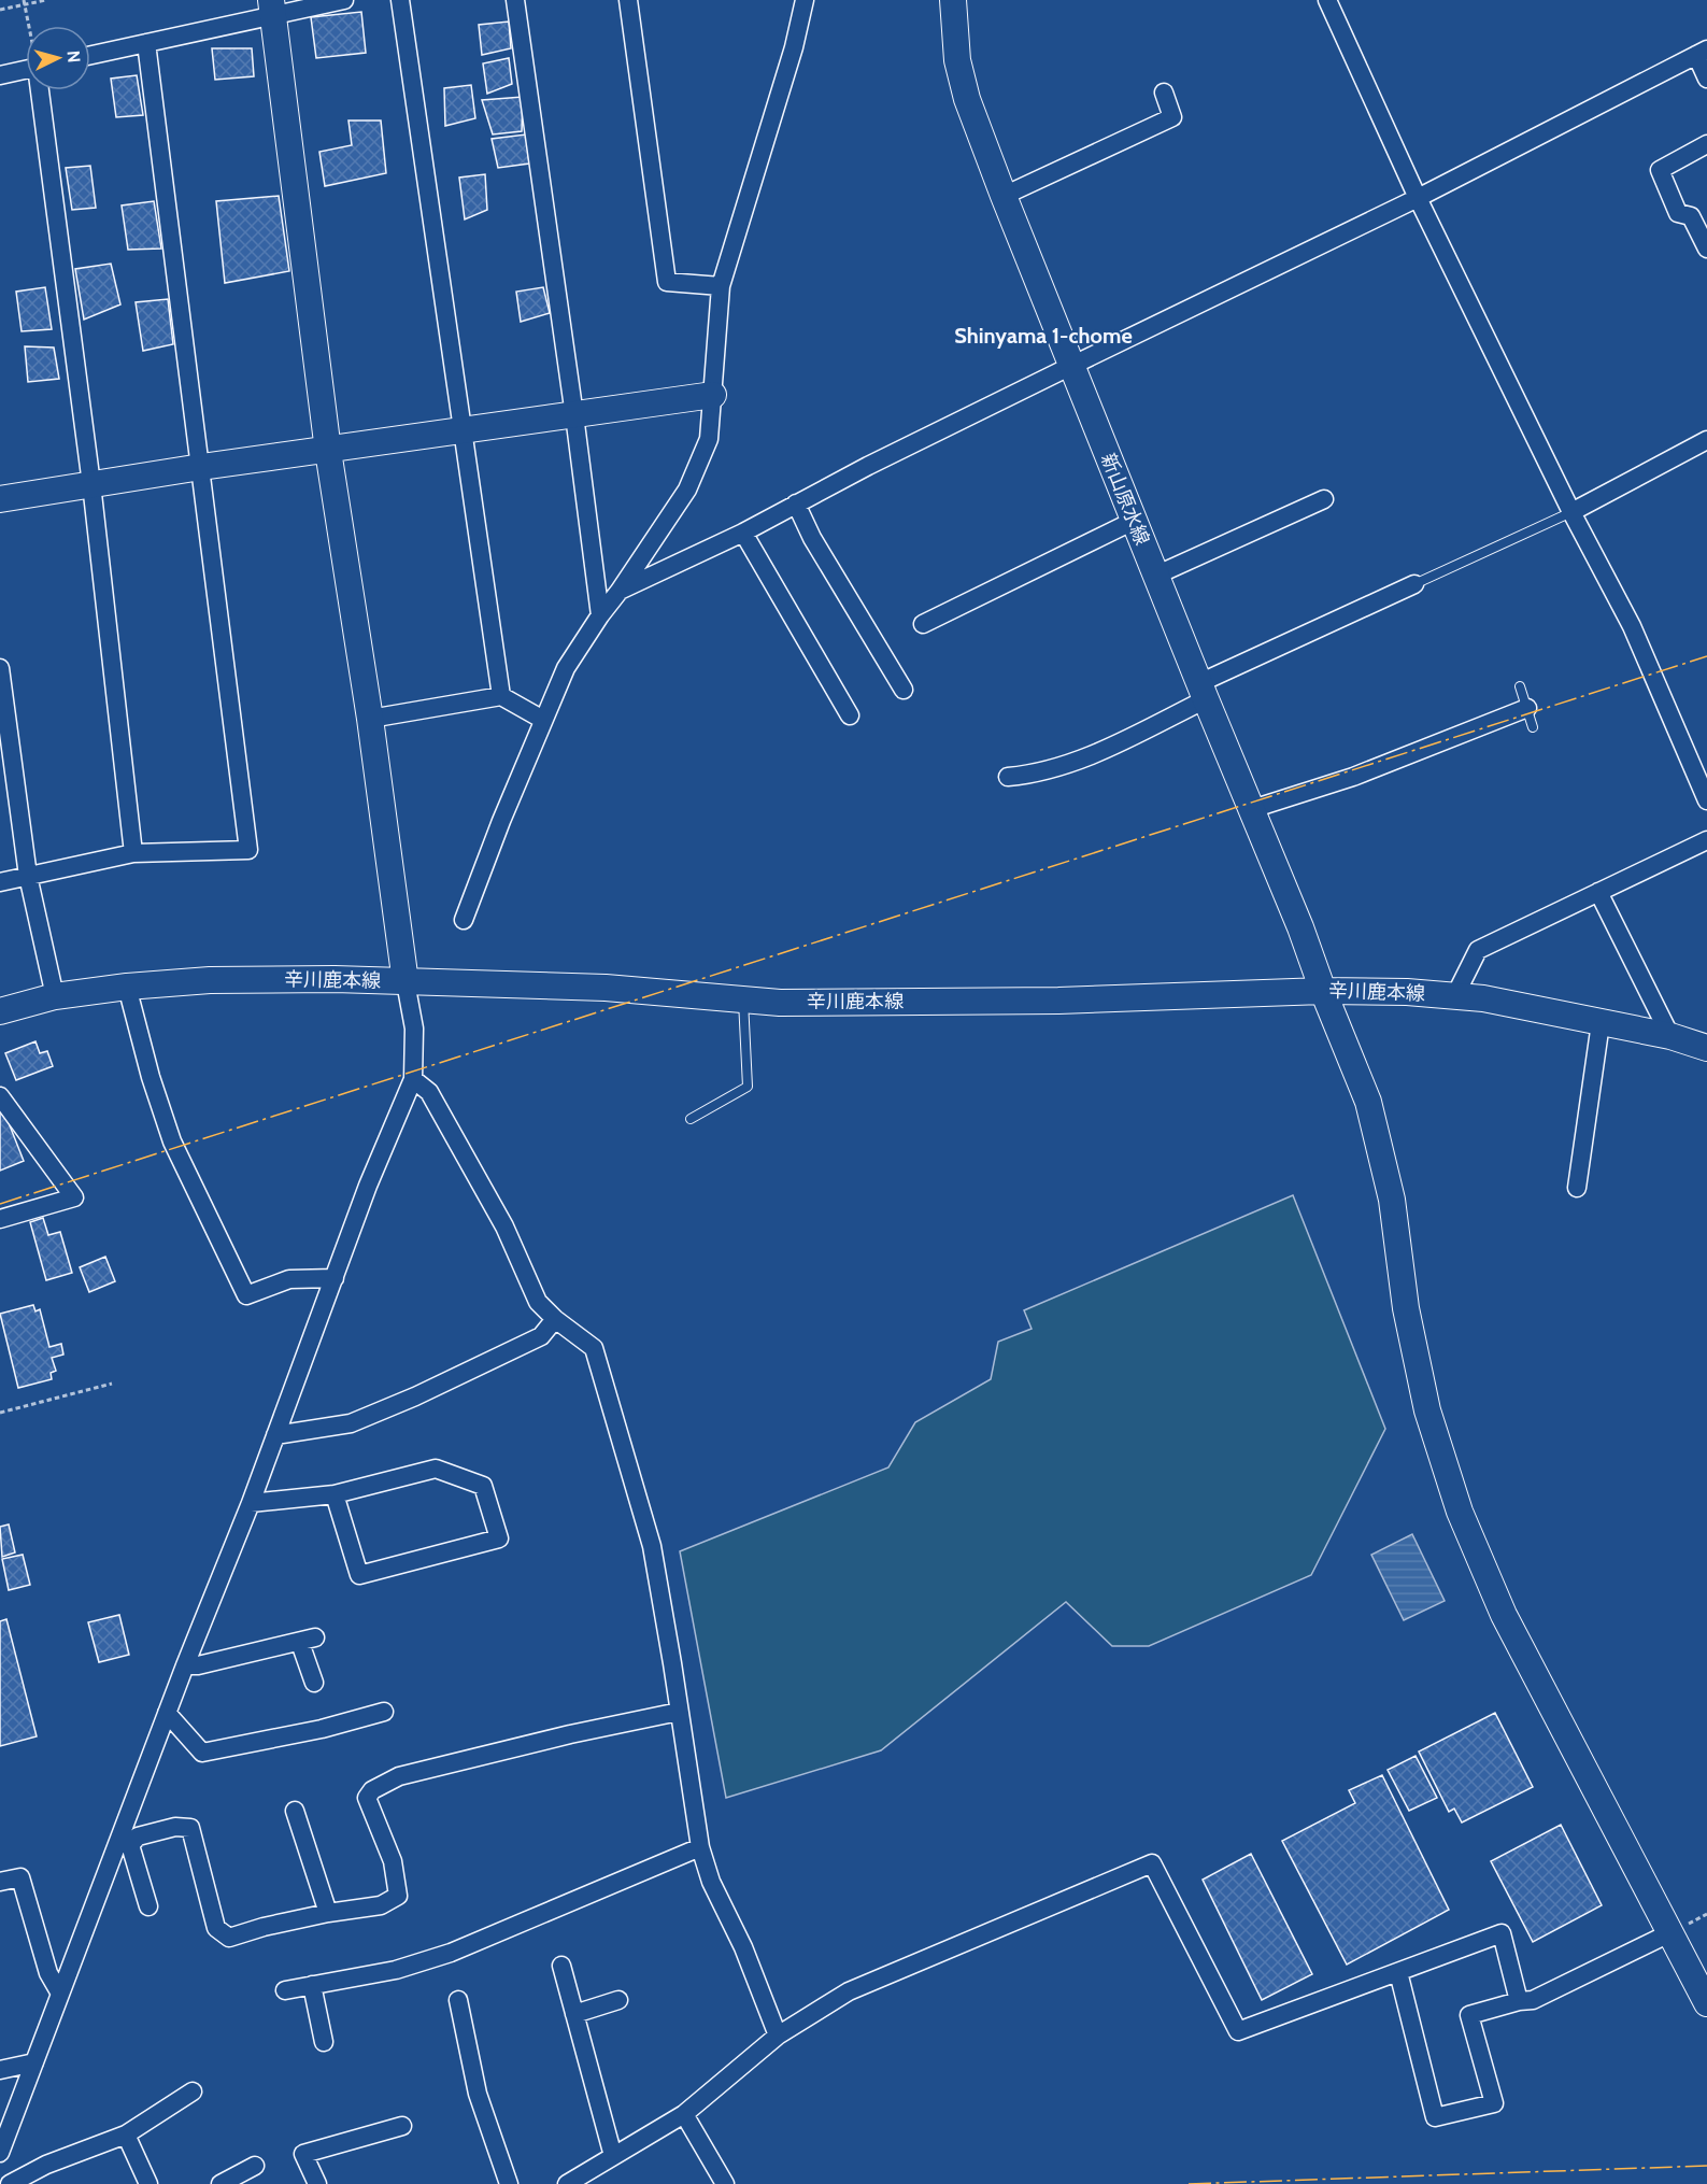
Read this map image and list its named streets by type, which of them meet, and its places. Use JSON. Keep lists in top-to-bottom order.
{
  "streets": {
    "street": ["新山原水線", "辛川鹿本線"]
  },
  "crossings": [
    ["新山原水線", "辛川鹿本線"]
  ],
  "districts": ["Shinyama 1-chome"],
  "north": "right"
}
